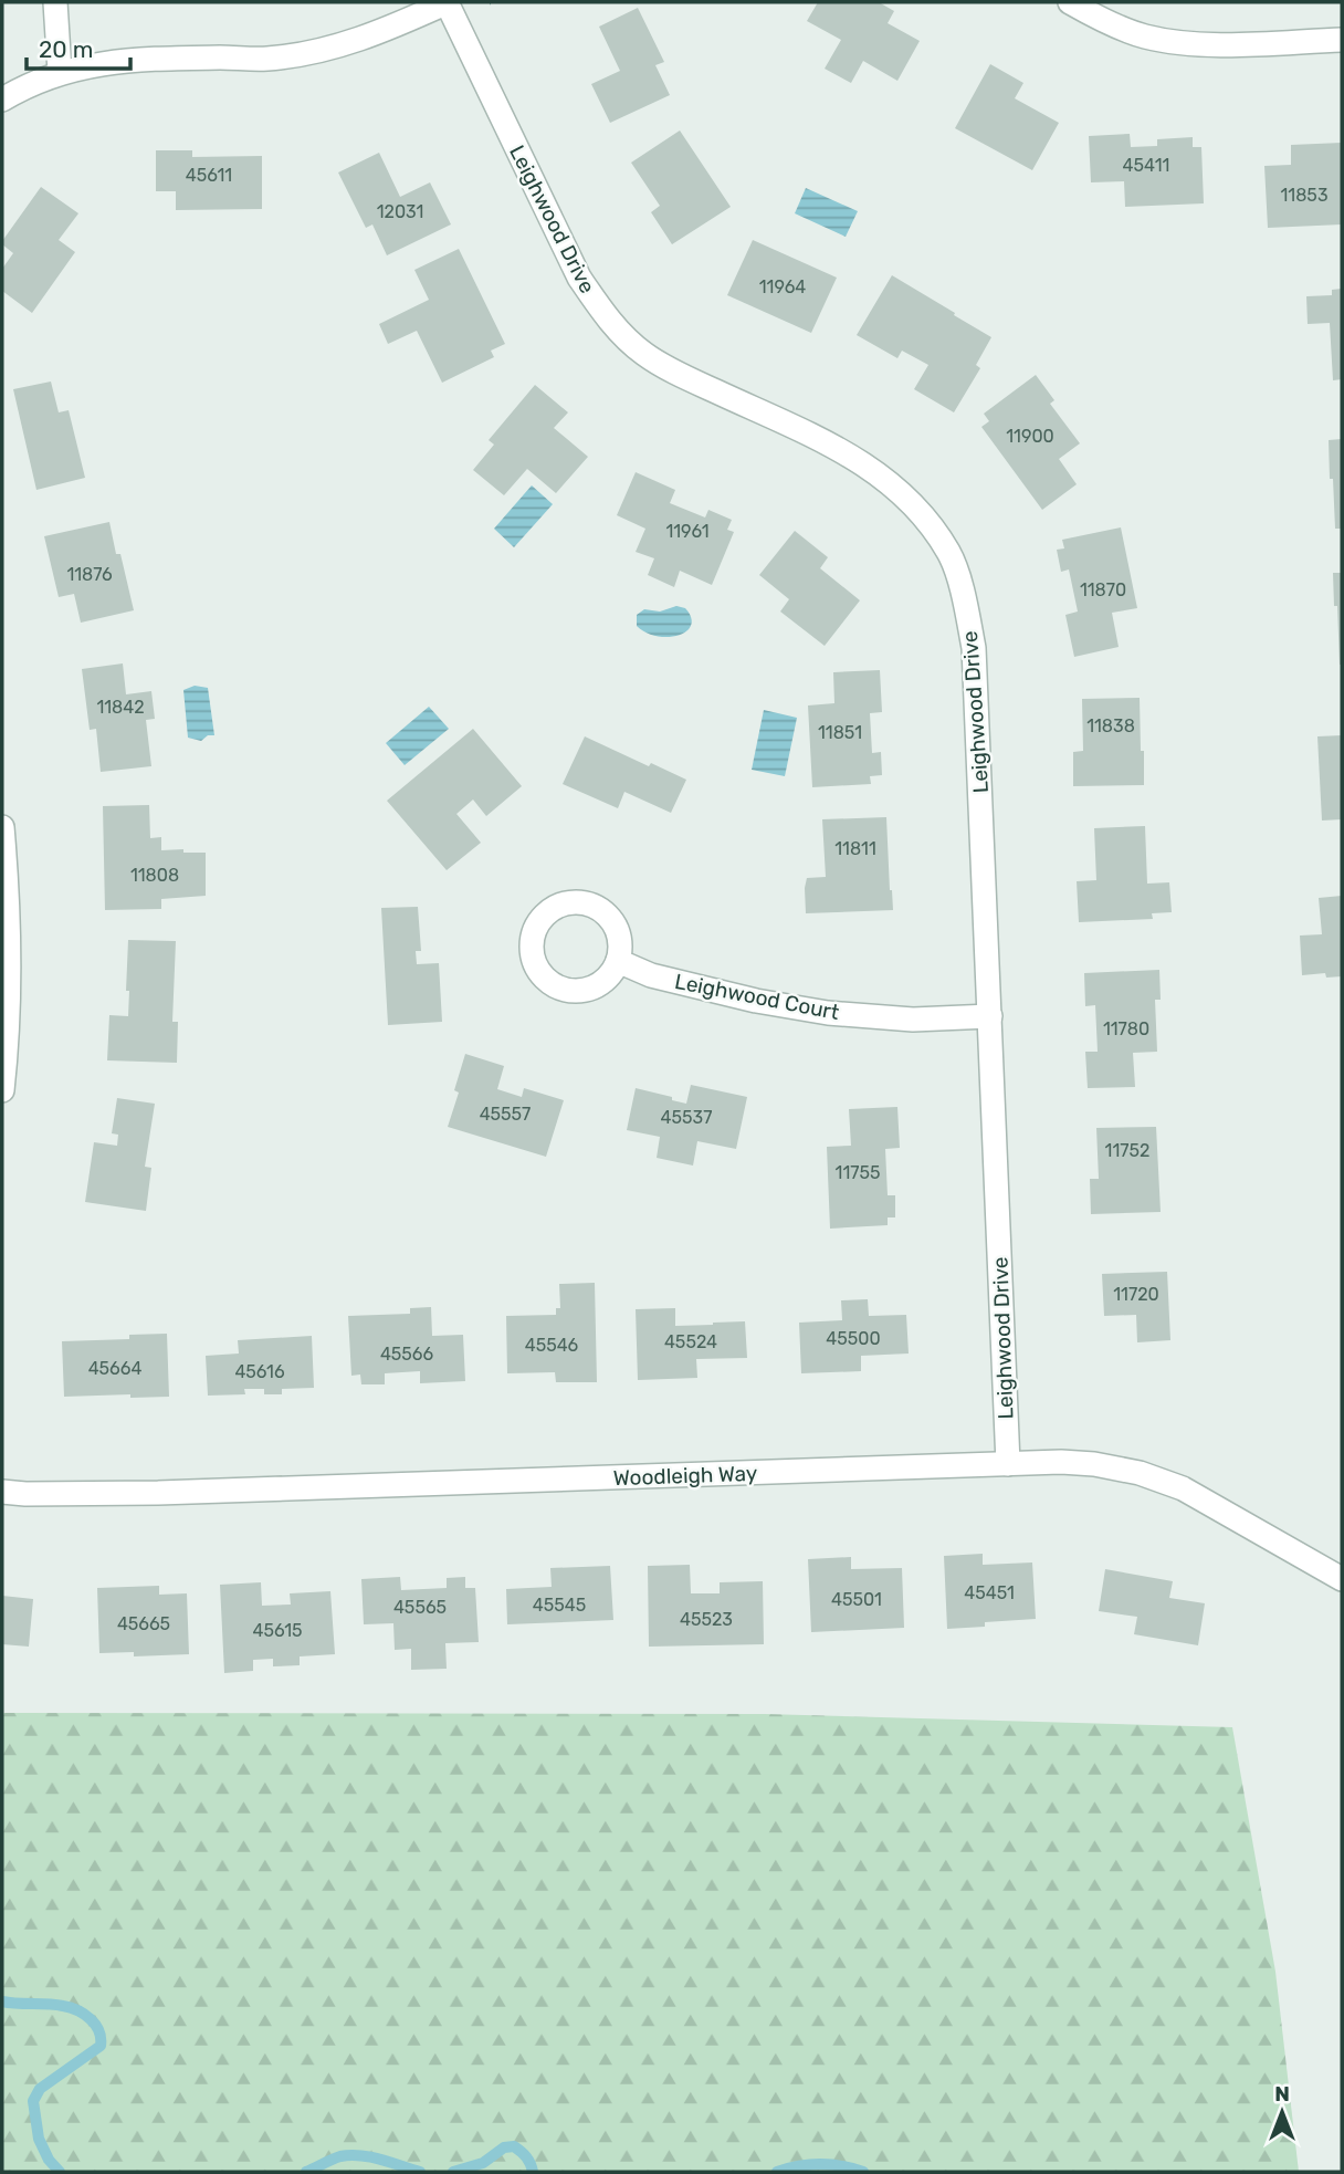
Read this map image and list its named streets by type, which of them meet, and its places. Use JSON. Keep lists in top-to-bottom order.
{
  "streets": {
    "street": ["Leighwood Drive", "Leighwood Court", "Woodleigh Way"]
  },
  "crossings": [
    ["Leighwood Drive", "Leighwood Court"],
    ["Leighwood Drive", "Woodleigh Way"]
  ],
  "house_numbers": [
    "45411",
    "45611",
    "11853",
    "12031",
    "11964",
    "11900",
    "11961",
    "11876",
    "11870",
    "11842",
    "11838",
    "11851",
    "11811",
    "11808",
    "11780",
    "45557",
    "45537",
    "11752",
    "11755",
    "11720",
    "45500",
    "45524",
    "45546",
    "45566",
    "45664",
    "45616",
    "45451",
    "45501",
    "45545",
    "45565",
    "45523",
    "45665",
    "45615"
  ],
  "scale_bar": "20 m",
  "north": "top"
}
